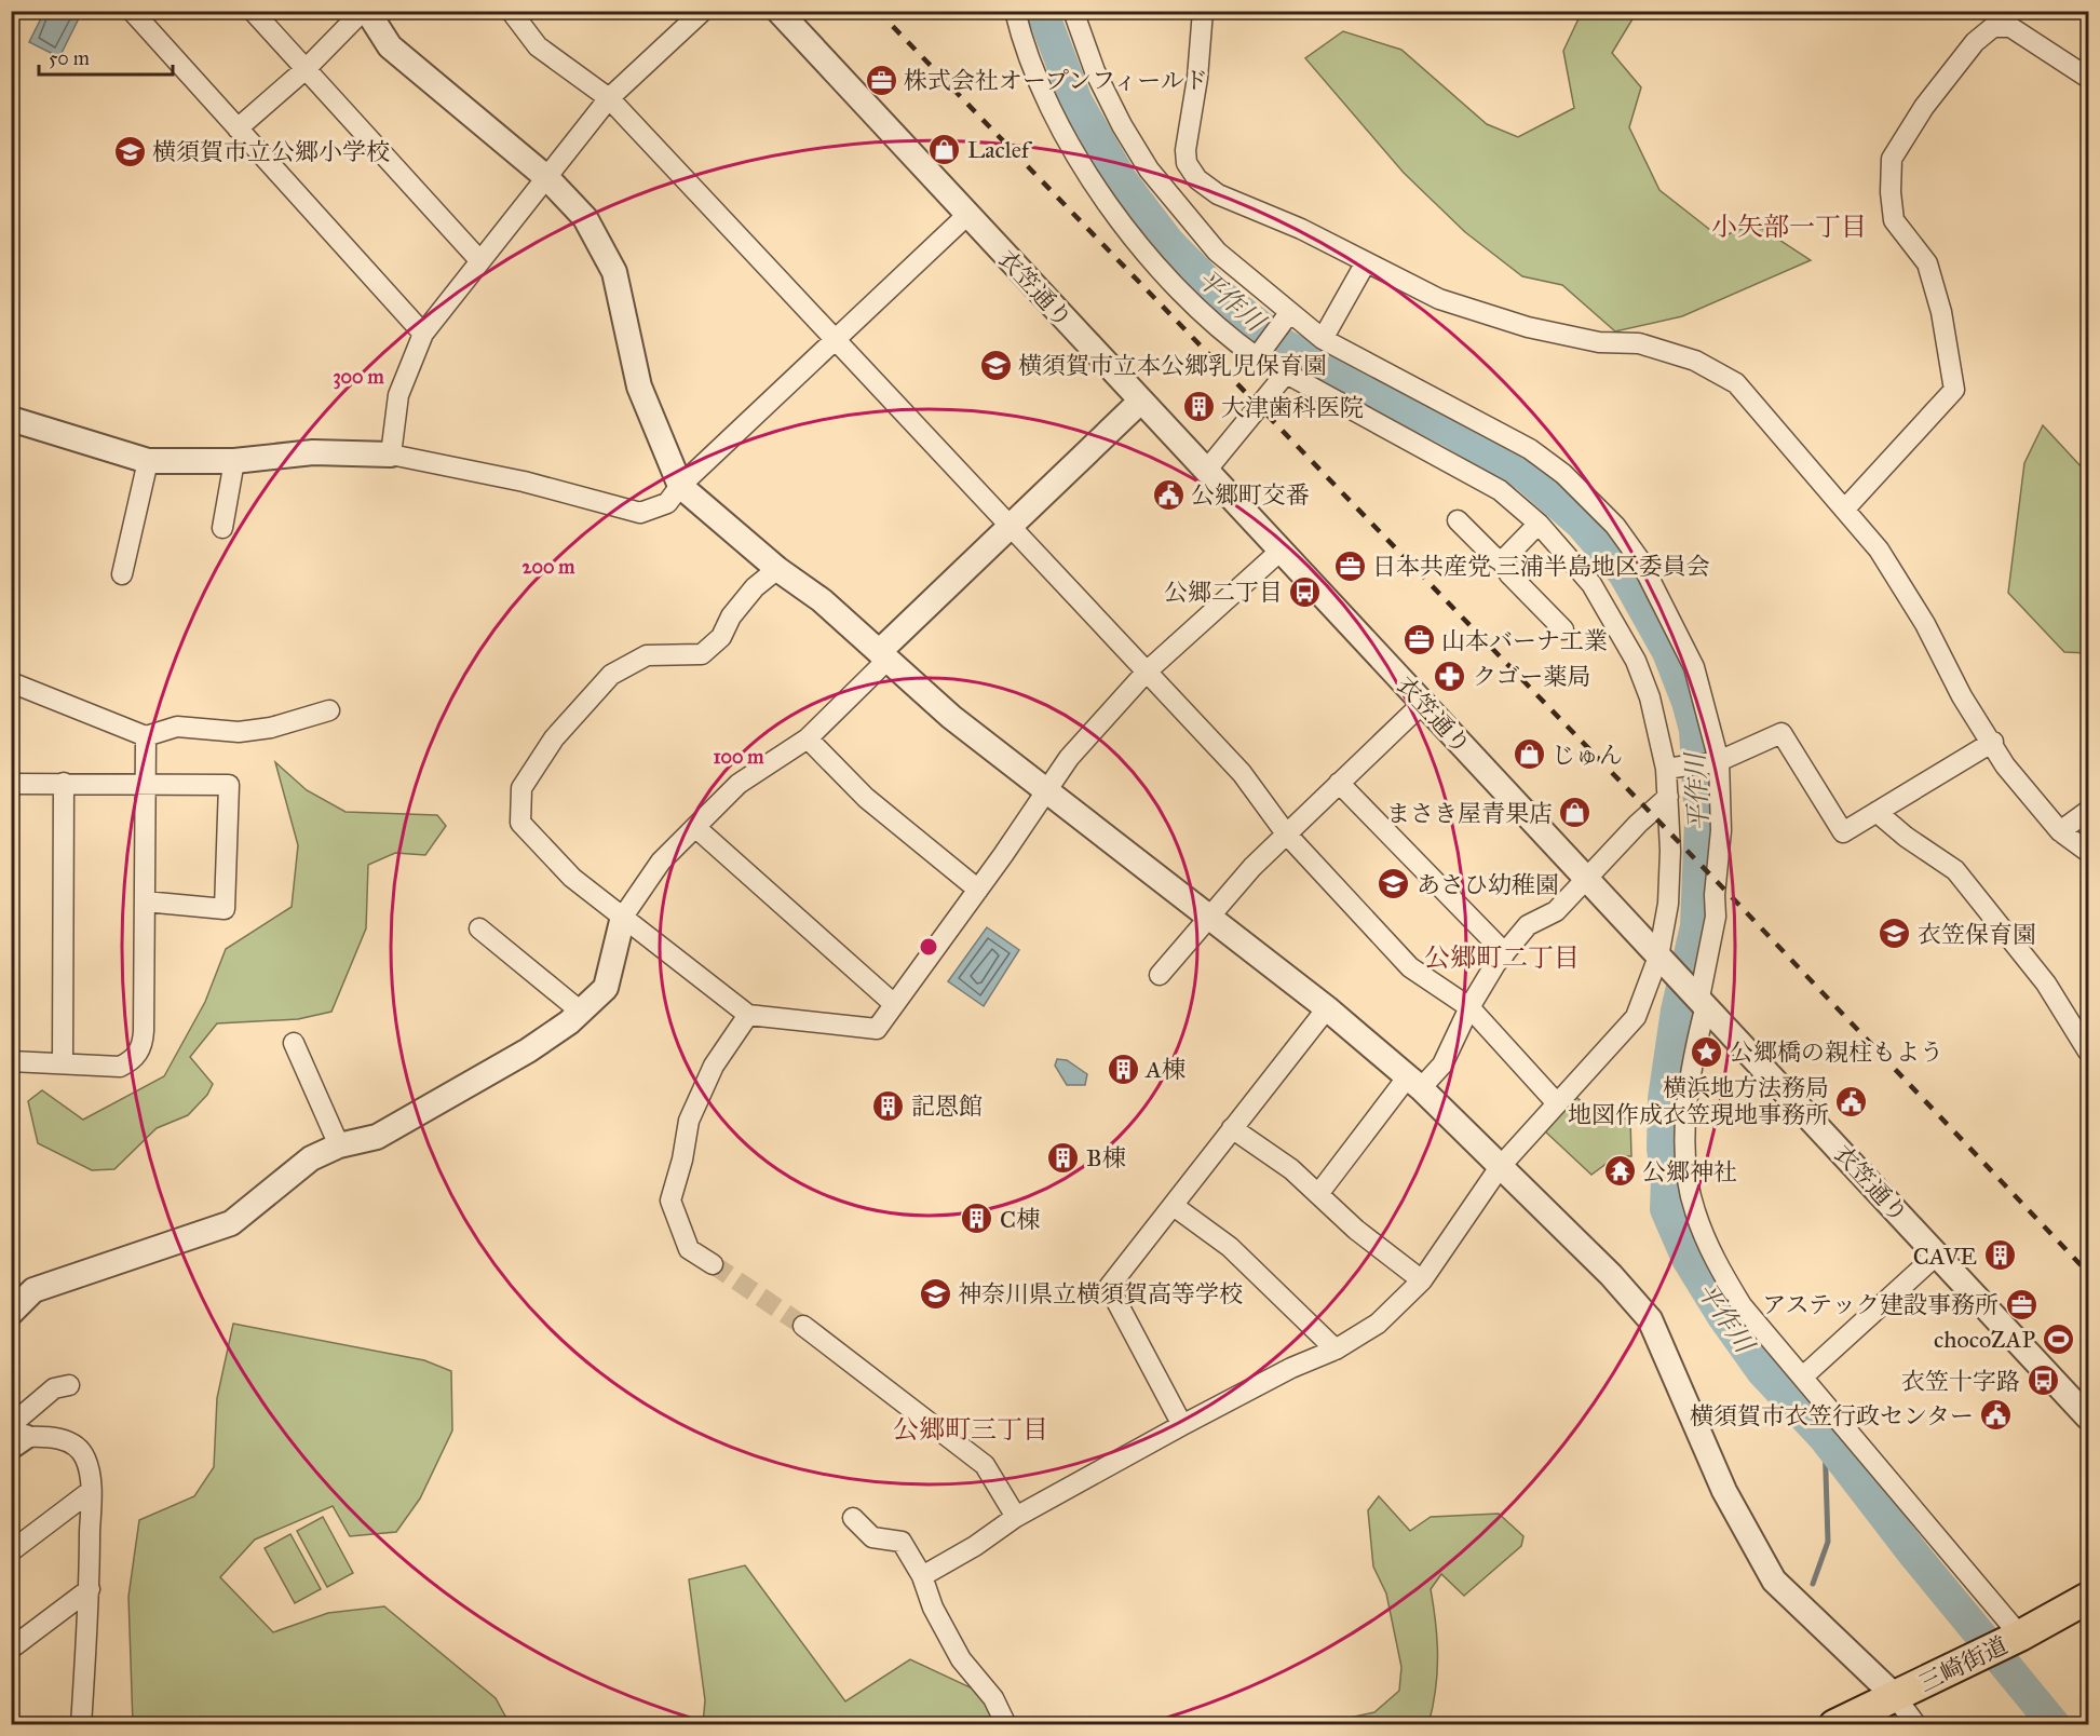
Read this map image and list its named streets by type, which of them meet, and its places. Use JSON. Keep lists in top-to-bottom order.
{
  "streets": {
    "main road": ["三崎街道"],
    "street": ["衣笠通り"]
  },
  "districts": ["小矢部一丁目", "公郷町二丁目", "公郷町三丁目"],
  "water": ["平作川"],
  "places": {
    "office": [
      "株式会社オープンフィールド",
      "日本共産党 三浦半島地区委員会",
      "山本バーナ工業",
      "アステック建設事務所"
    ],
    "shop": ["Laclef", "じゅん", "まさき屋青果店"],
    "school or university": [
      "横須賀市立公郷小学校",
      "横須賀市立本公郷乳児保育園",
      "あさひ幼稚園",
      "衣笠保育園",
      "神奈川県立横須賀高等学校"
    ],
    "building": [
      "大津歯科医院",
      "A棟",
      "記恩館",
      "B棟",
      "C棟",
      "CAVE"
    ],
    "public building": ["公郷町交番", "横浜地方法務局 地図作成衣笠現地事務所", "横須賀市衣笠行政センター"],
    "bus stop": ["公郷二丁目", "衣笠十字路"],
    "pharmacy": ["クゴー薬局"],
    "place": ["公郷橋の親柱もよう"],
    "temple": ["公郷神社"],
    "sports": ["chocoZAP"]
  },
  "scale_bar": "50 m",
  "rings": ["300 m", "200 m", "100 m"]
}
